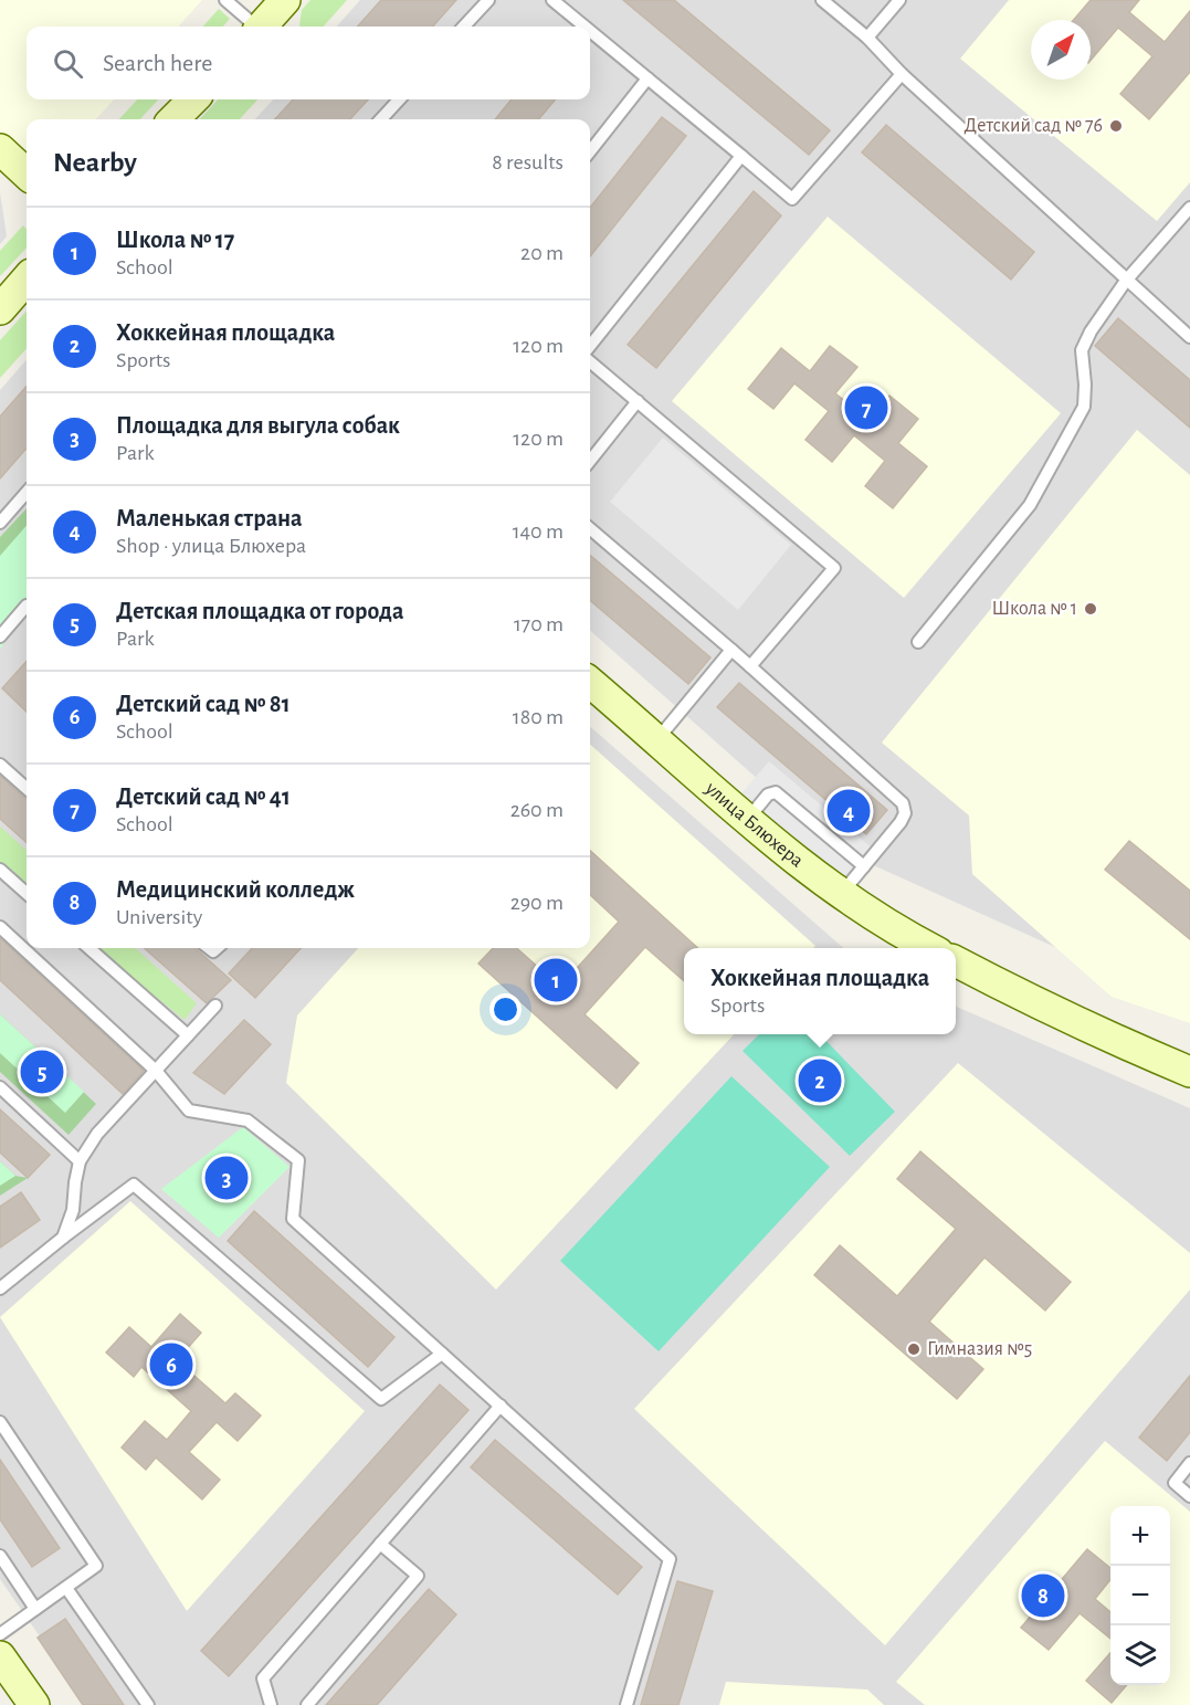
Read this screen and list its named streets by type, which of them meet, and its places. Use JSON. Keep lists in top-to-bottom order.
{
  "streets": {
    "street": ["улица Блюхера"]
  },
  "places": ["Детский сад № 76", "Школа № 1", "Гимназия №5"],
  "north": "top right",
  "page": {
    "search": "Search here",
    "heading": ["Nearby", "8 results"],
    "list": [
      {
        "mark": "1",
        "name": "Школа № 17",
        "note": "School",
        "value": "20 m"
      },
      {
        "mark": "2",
        "name": "Хоккейная площадка",
        "note": "Sports",
        "value": "120 m"
      },
      {
        "mark": "3",
        "name": "Площадка для выгула собак",
        "note": "Park",
        "value": "120 m"
      },
      {
        "mark": "4",
        "name": "Маленькая страна",
        "note": "Shop · улица Блюхера",
        "value": "140 m"
      },
      {
        "mark": "5",
        "name": "Детская площадка от города",
        "note": "Park",
        "value": "170 m"
      },
      {
        "mark": "6",
        "name": "Детский сад № 81",
        "note": "School",
        "value": "180 m"
      },
      {
        "mark": "7",
        "name": "Детский сад № 41",
        "note": "School",
        "value": "260 m"
      },
      {
        "mark": "8",
        "name": "Медицинский колледж",
        "note": "University",
        "value": "290 m"
      }
    ],
    "pins": [
      "7",
      "4",
      "1",
      "5",
      "2",
      "3",
      "6",
      "8"
    ],
    "popup": ["Хоккейная площадка", "Sports"],
    "map_buttons": ["+", "−"]
  }
}
